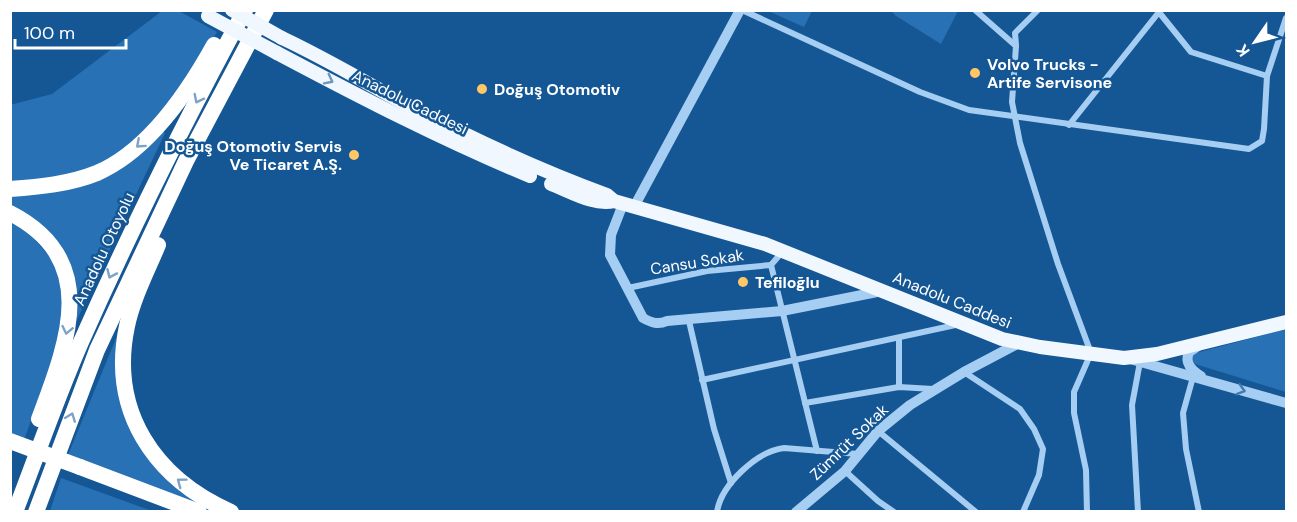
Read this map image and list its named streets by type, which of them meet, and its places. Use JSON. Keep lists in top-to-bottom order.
{
  "streets": {
    "highway": ["Anadolu Otoyolu"],
    "main road": ["Anadolu Caddesi"],
    "street": ["Cansu Sokak", "Zümrüt Sokak"]
  },
  "crossings": [
    ["Anadolu Caddesi", "Zümrüt Sokak"]
  ],
  "places": [
    "Volvo Trucks - Artife Servisone",
    "Doğuş Otomotiv",
    "Doğuş Otomotiv Servis Ve Ticaret A.Ş.",
    "Tefiloğlu"
  ],
  "scale_bar": "100 m",
  "north": "bottom left"
}
